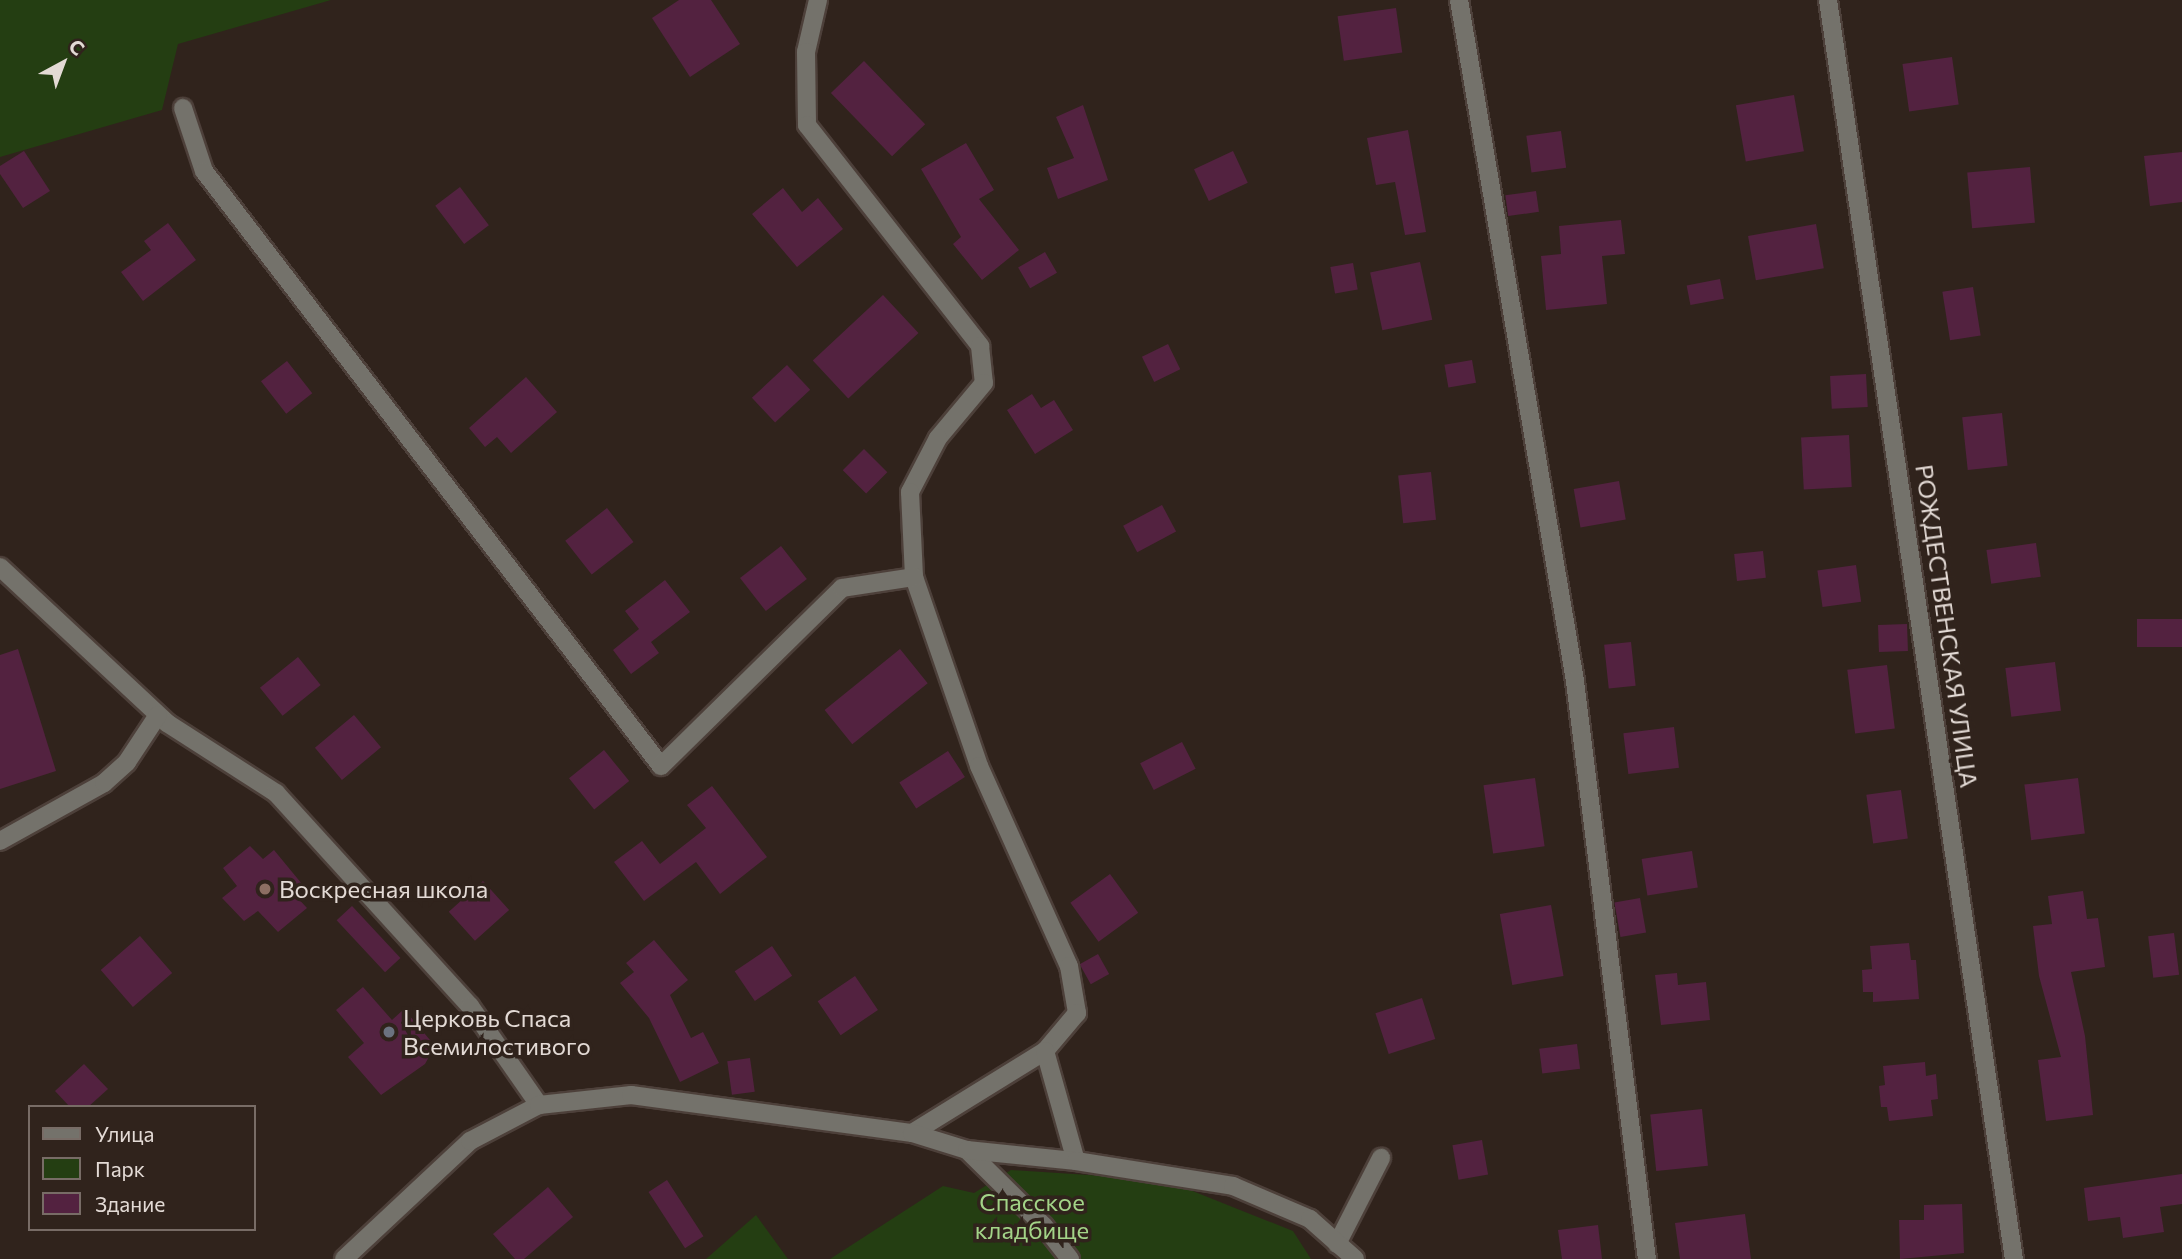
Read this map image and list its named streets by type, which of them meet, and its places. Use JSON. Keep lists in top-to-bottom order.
{
  "streets": {
    "street": ["РОЖДЕСТВЕНСКАЯ УЛИЦА"]
  },
  "parks": ["Спасское кладбище"],
  "places": ["Воскресная школа", "Церковь Спаса Всемилостивого"],
  "legend": ["Улица", "Парк", "Здание"],
  "north": "top right"
}
